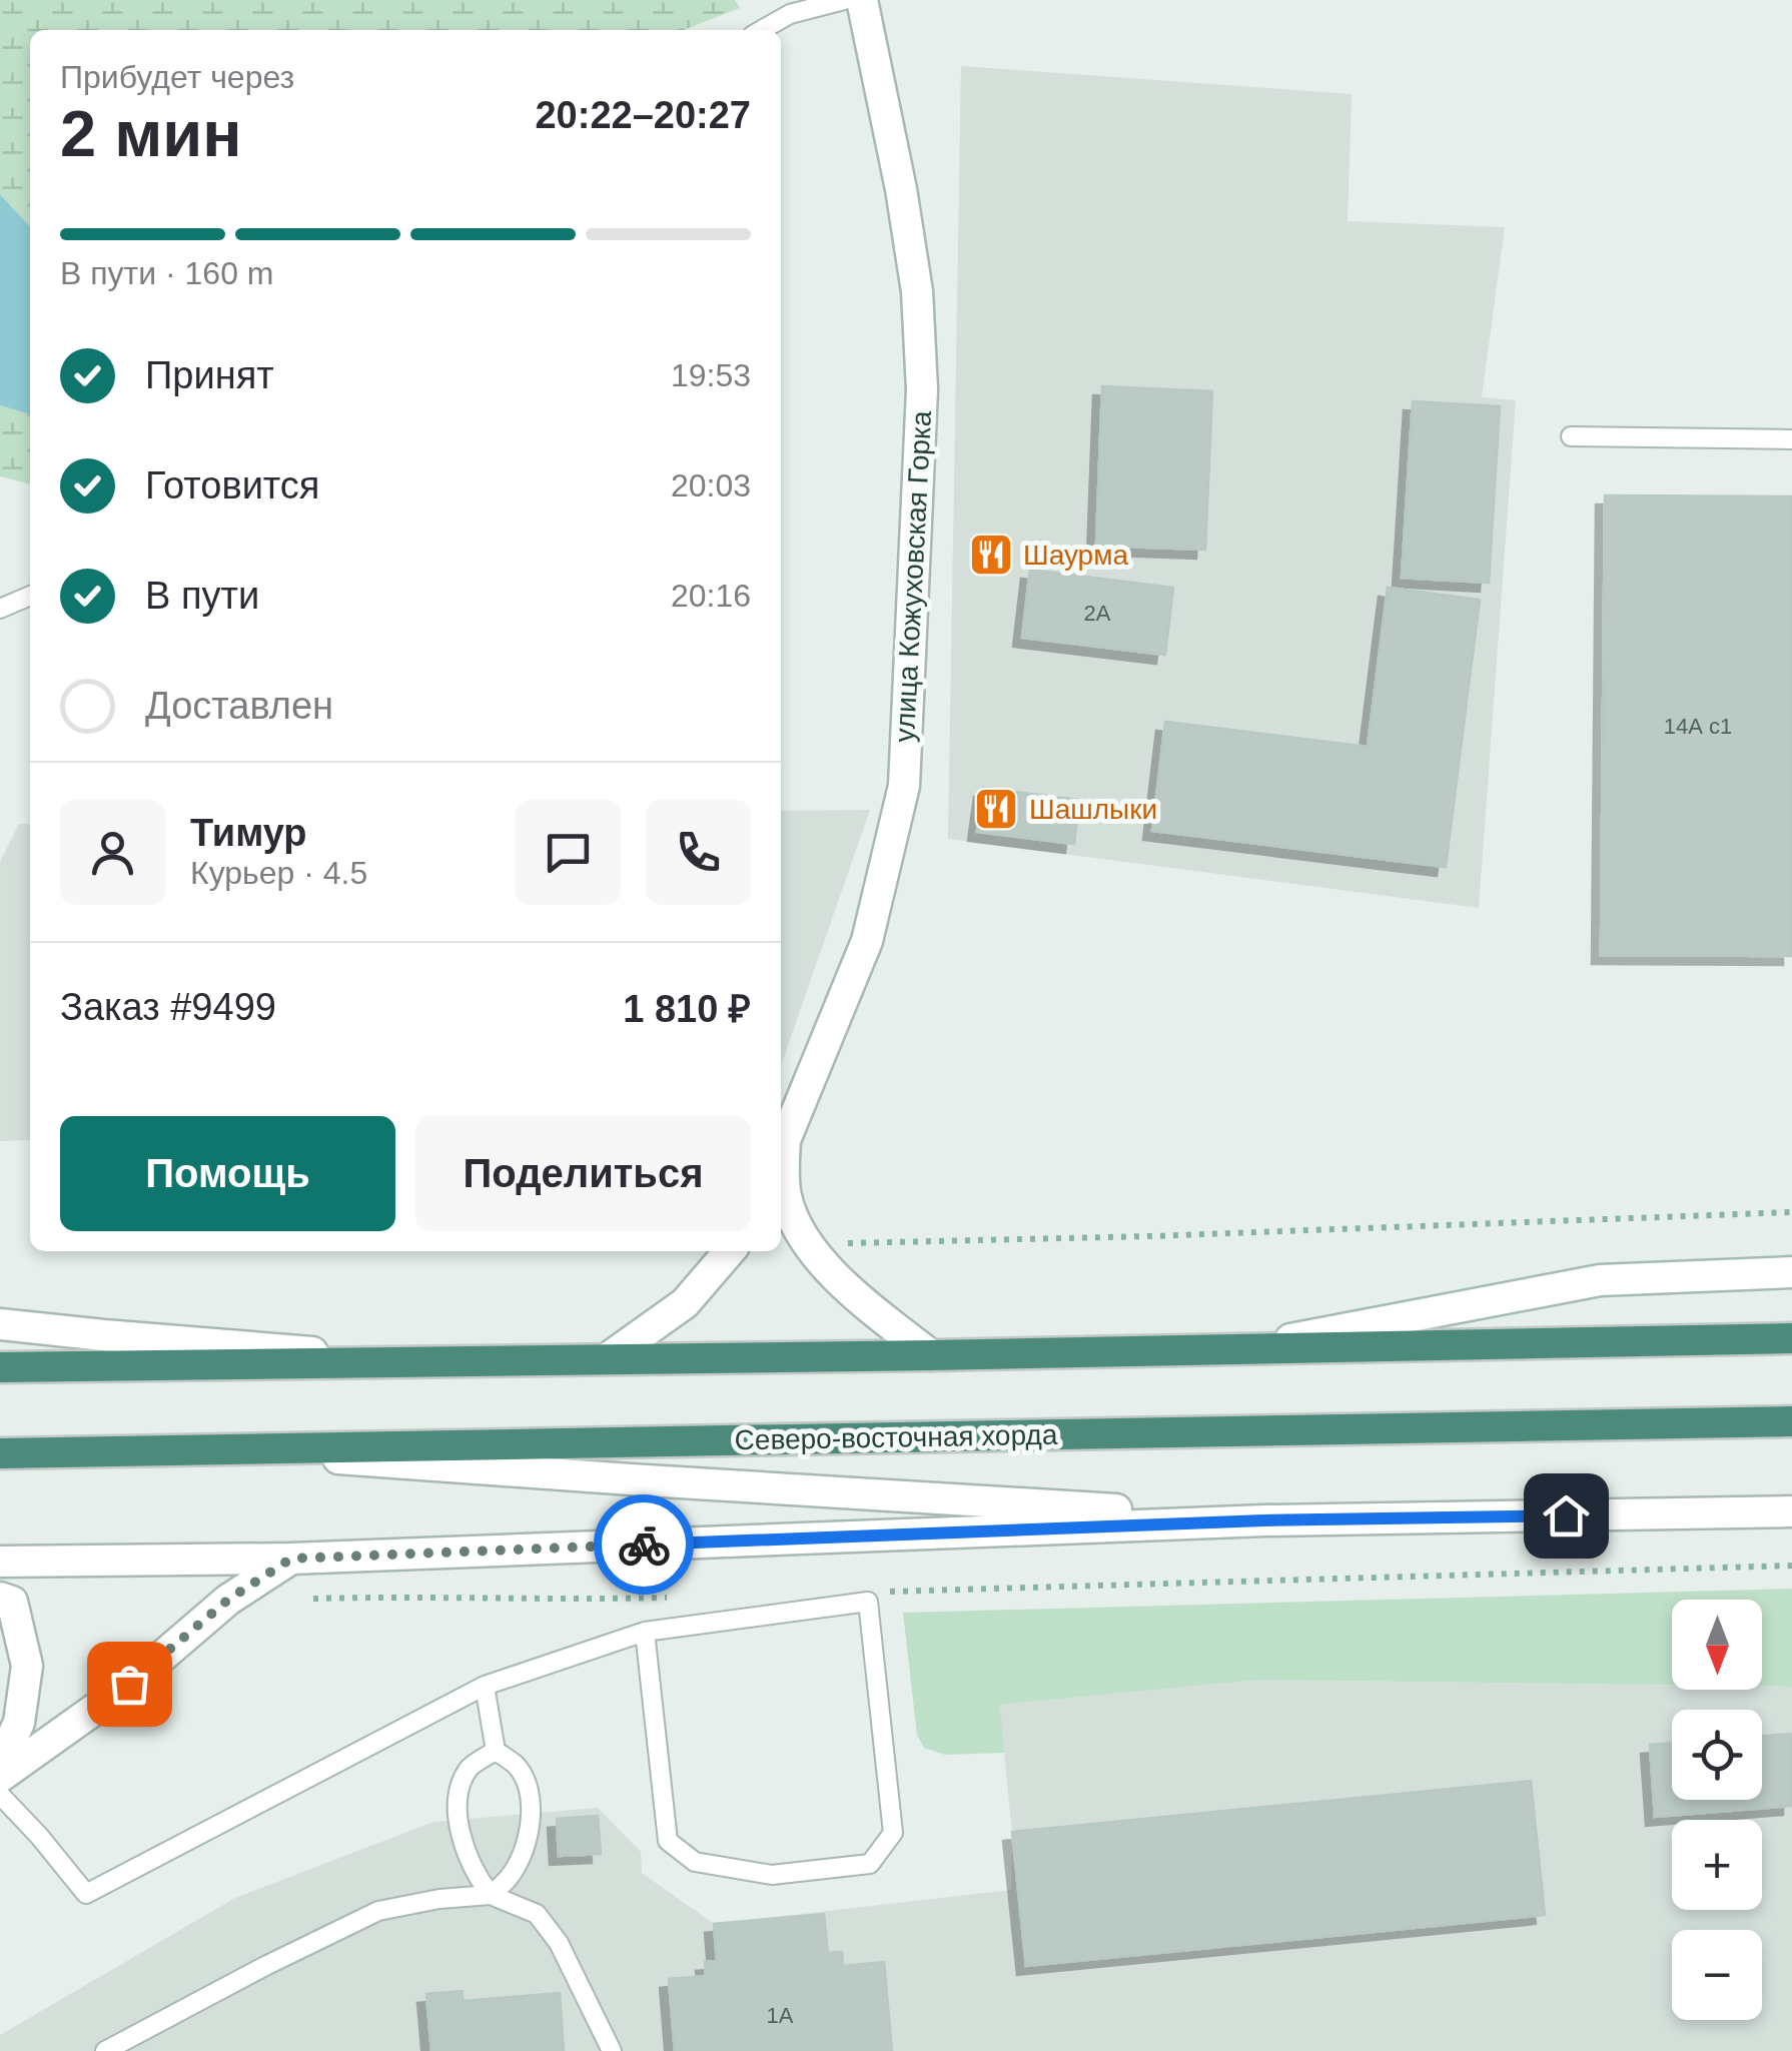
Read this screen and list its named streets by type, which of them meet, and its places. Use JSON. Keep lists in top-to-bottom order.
{
  "streets": {
    "highway": ["Северо-восточная хорда"],
    "street": ["улица Кожуховская Горка"]
  },
  "places": {
    "restaurant": ["Шаурма", "Шашлыки"]
  },
  "house_numbers": ["2А", "14А с1", "1А"],
  "north": "bottom",
  "page": {
    "heading": ["2 мин", "Прибудет через", "20:22–20:27"],
    "panel": [
      "Тимур",
      "Курьер · 4.5",
      "Заказ #9499",
      "1 810 ₽"
    ],
    "bar": "В пути · 160 m",
    "list": [
      ["Принят", "19:53"],
      ["Готовится", "20:03"],
      ["В пути", "20:16"],
      "Доставлен"
    ],
    "buttons": ["Помощь", "Поделиться"],
    "map_buttons": ["+", "−"]
  }
}
